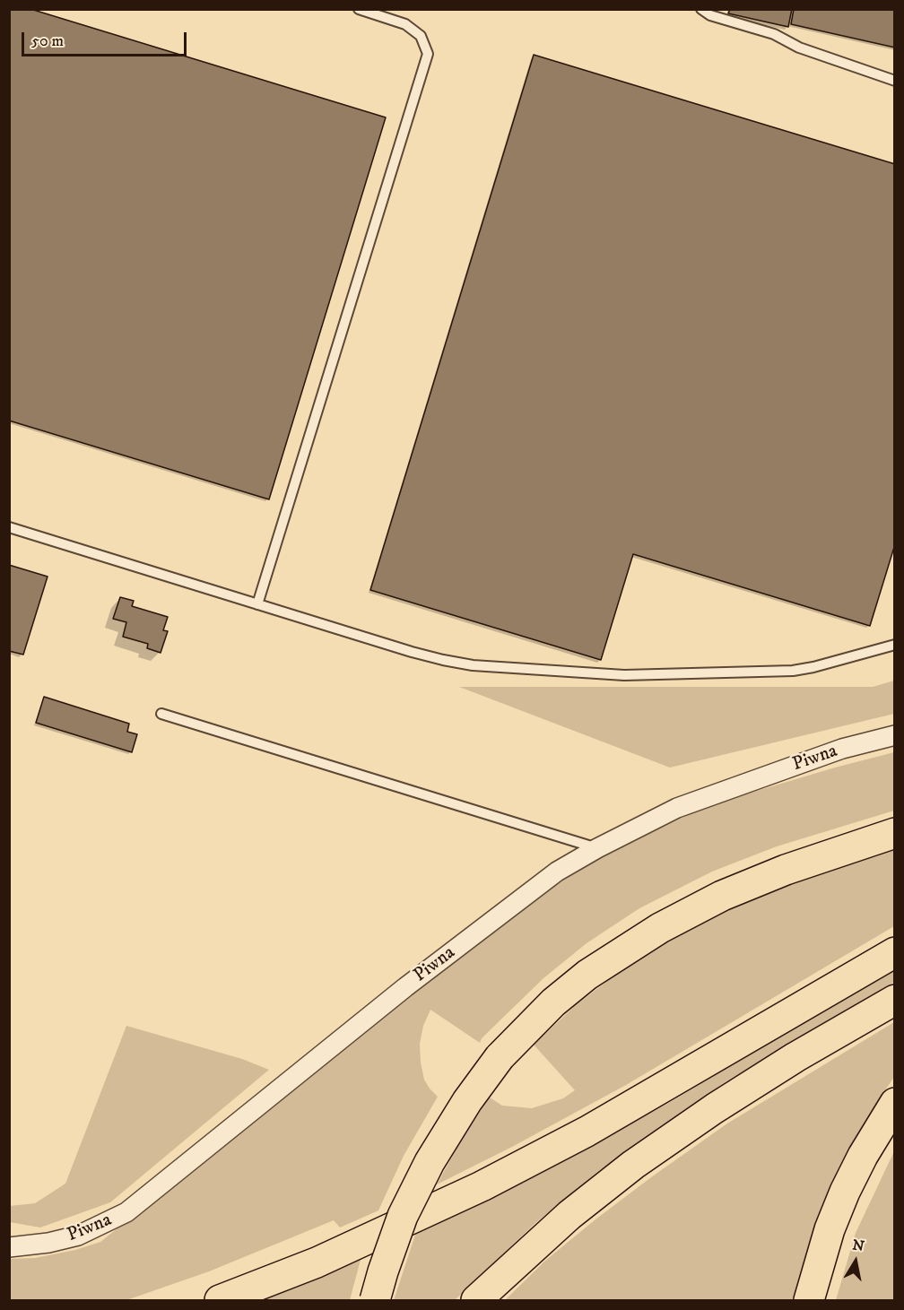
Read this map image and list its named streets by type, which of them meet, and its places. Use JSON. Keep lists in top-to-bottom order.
{
  "streets": {
    "street": ["Piwna"]
  },
  "scale_bar": "50 m",
  "north": "top"
}
